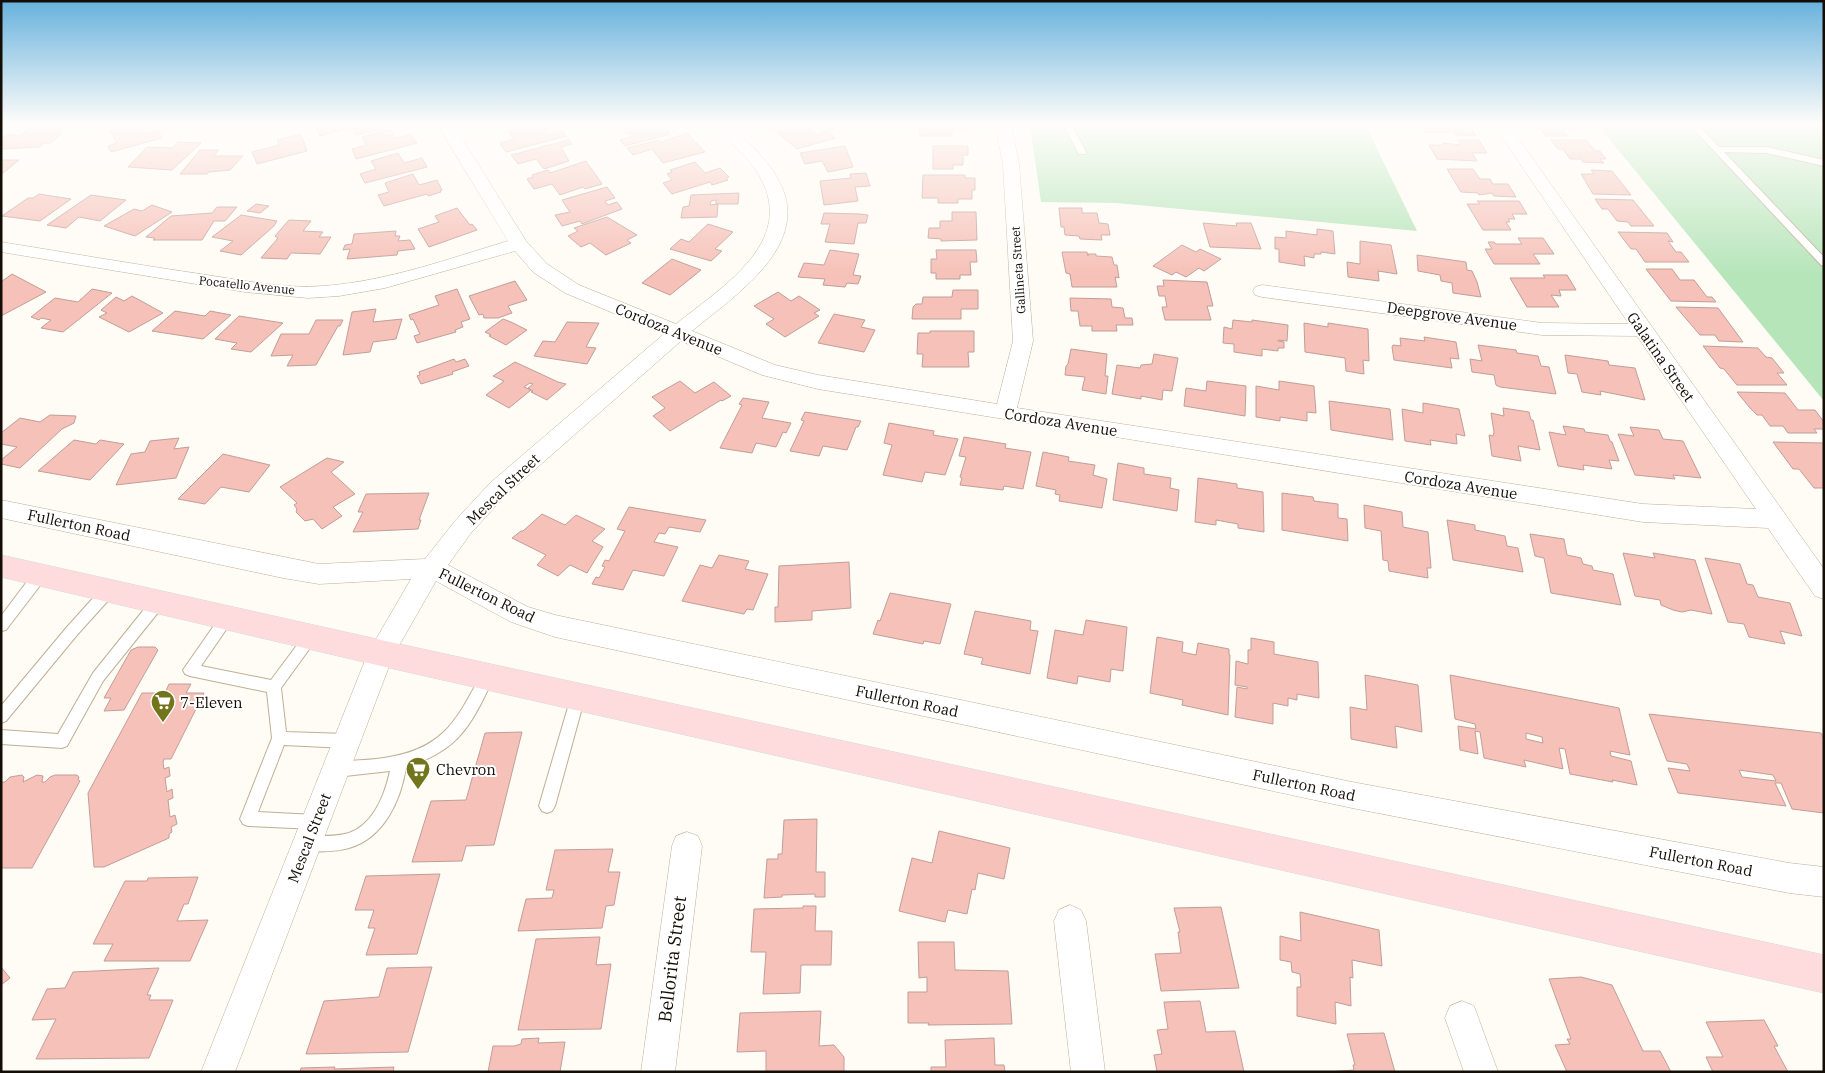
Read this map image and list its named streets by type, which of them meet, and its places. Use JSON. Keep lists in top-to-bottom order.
{
  "streets": {
    "street": [
      "Gallineta Street",
      "Pocatello Avenue",
      "Deepgrove Avenue",
      "Cordoza Avenue",
      "Galatina Street",
      "Mescal Street",
      "Fullerton Road",
      "Bellorita Street"
    ]
  },
  "crossings": [
    ["Gallineta Street", "Cordoza Avenue"],
    ["Pocatello Avenue", "Cordoza Avenue"],
    ["Deepgrove Avenue", "Galatina Street"],
    ["Cordoza Avenue", "Galatina Street"],
    ["Cordoza Avenue", "Mescal Street"],
    ["Mescal Street", "Fullerton Road"]
  ],
  "places": {
    "supermarket": ["7-Eleven", "Chevron"]
  }
}
